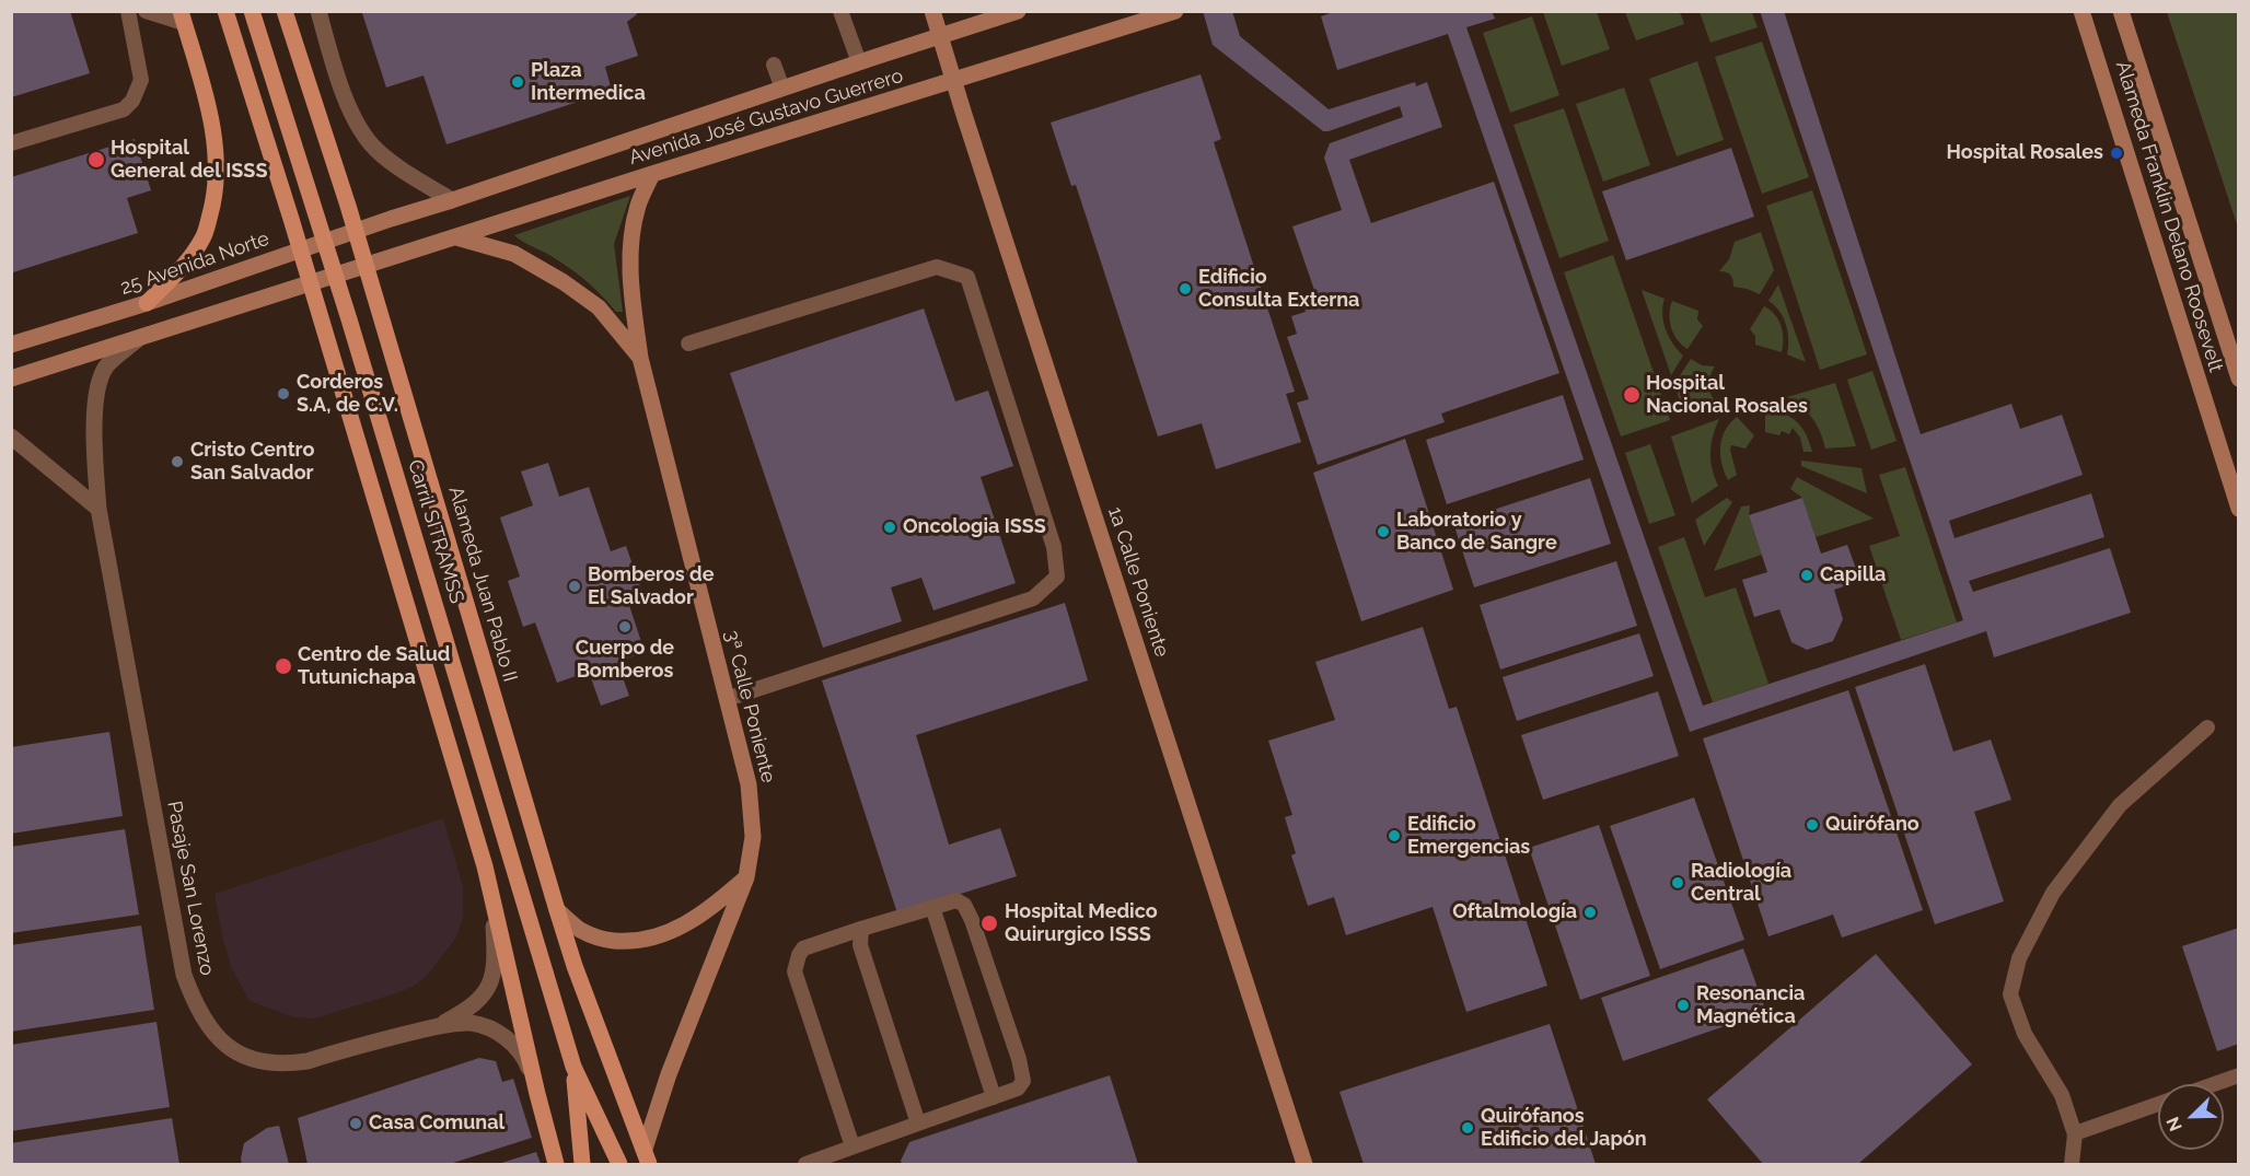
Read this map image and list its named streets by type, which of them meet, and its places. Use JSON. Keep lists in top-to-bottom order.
{
  "streets": {
    "main road": ["Carril SITRAMSS", "Alameda Juan Pablo II"],
    "street": [
      "Avenida José Gustavo Guerrero",
      "Alameda Franklin Delano Roosevelt",
      "25 Avenida Norte",
      "1a Calle Poniente",
      "3ª Calle Poniente",
      "Pasaje San Lorenzo"
    ]
  },
  "crossings": [
    ["Avenida José Gustavo Guerrero", "25 Avenida Norte"],
    ["Avenida José Gustavo Guerrero", "1a Calle Poniente"],
    ["Avenida José Gustavo Guerrero", "3ª Calle Poniente"],
    ["Avenida José Gustavo Guerrero", "Pasaje San Lorenzo"],
    ["Alameda Juan Pablo II", "3ª Calle Poniente"]
  ],
  "places": [
    "Plaza Intermedica",
    "Hospital Rosales",
    "Hospital General del ISSS",
    "Edificio Consulta Externa",
    "Corderos S.A, de C.V.",
    "Hospital Nacional Rosales",
    "Cristo Centro San Salvador",
    "Oncologia ISSS",
    "Laboratorio y Banco de Sangre",
    "Capilla",
    "Bomberos de El Salvador",
    "Cuerpo de Bomberos",
    "Centro de Salud Tutunichapa",
    "Quirófano",
    "Edificio Emergencias",
    "Radiología Central",
    "Oftalmología",
    "Hospital Medico Quirurgico ISSS",
    "Resonancia Magnética",
    "Casa Comunal",
    "Quirófanos Edificio del Japón"
  ],
  "north": "bottom left"
}
